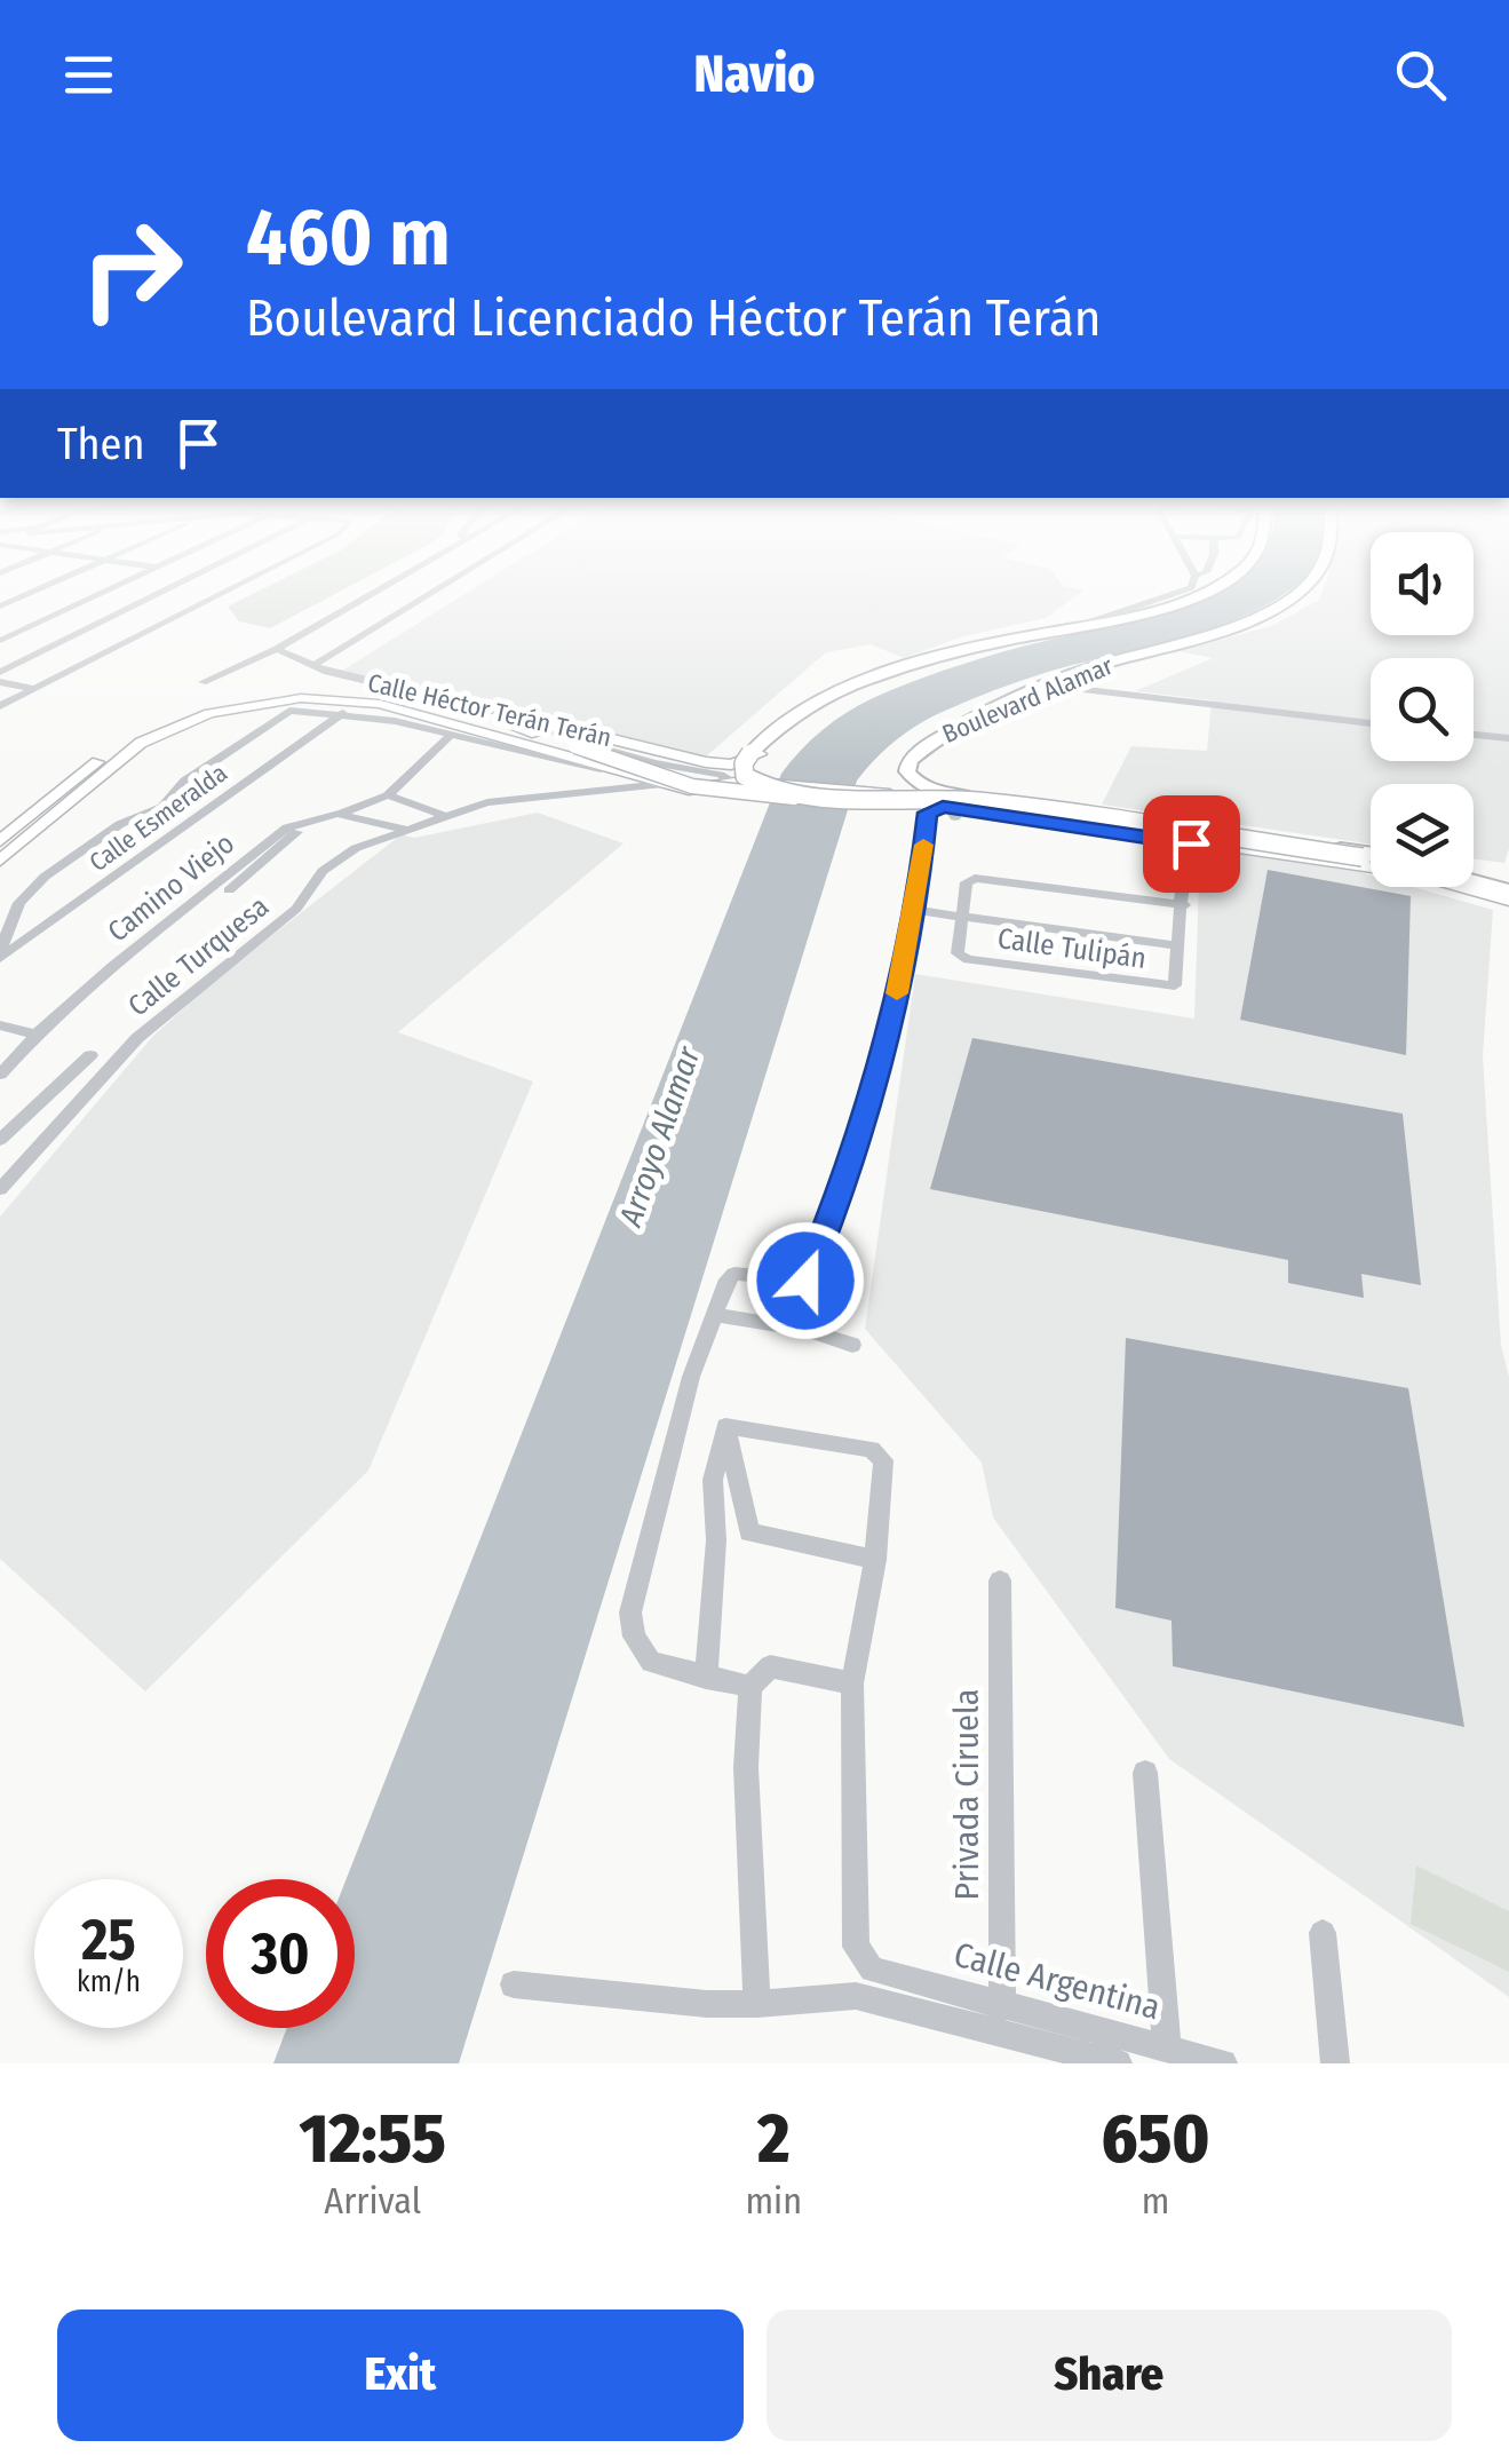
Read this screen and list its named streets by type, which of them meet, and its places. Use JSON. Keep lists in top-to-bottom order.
{
  "streets": {
    "highway": ["Boulevard Alamar"],
    "main road": ["Calle Héctor Terán Terán"],
    "street": [
      "Calle Esmeralda",
      "Camino Viejo",
      "Calle Tulipán",
      "Calle Turquesa",
      "Privada Ciruela",
      "Calle Argentina"
    ]
  },
  "crossings": [
    ["Boulevard Alamar", "Calle Héctor Terán Terán"],
    ["Privada Ciruela", "Calle Argentina"]
  ],
  "water": ["Arroyo Alamar"],
  "page": {
    "header": "Navio",
    "turn": ["460 m", "Boulevard Licenciado Héctor Terán Terán"],
    "then": "Then",
    "speed": "25 km/h",
    "limit": "30",
    "eta": [
      "12:55",
      "Arrival",
      "2",
      "min",
      "650",
      "m"
    ],
    "buttons": ["Exit", "Share"]
  }
}
